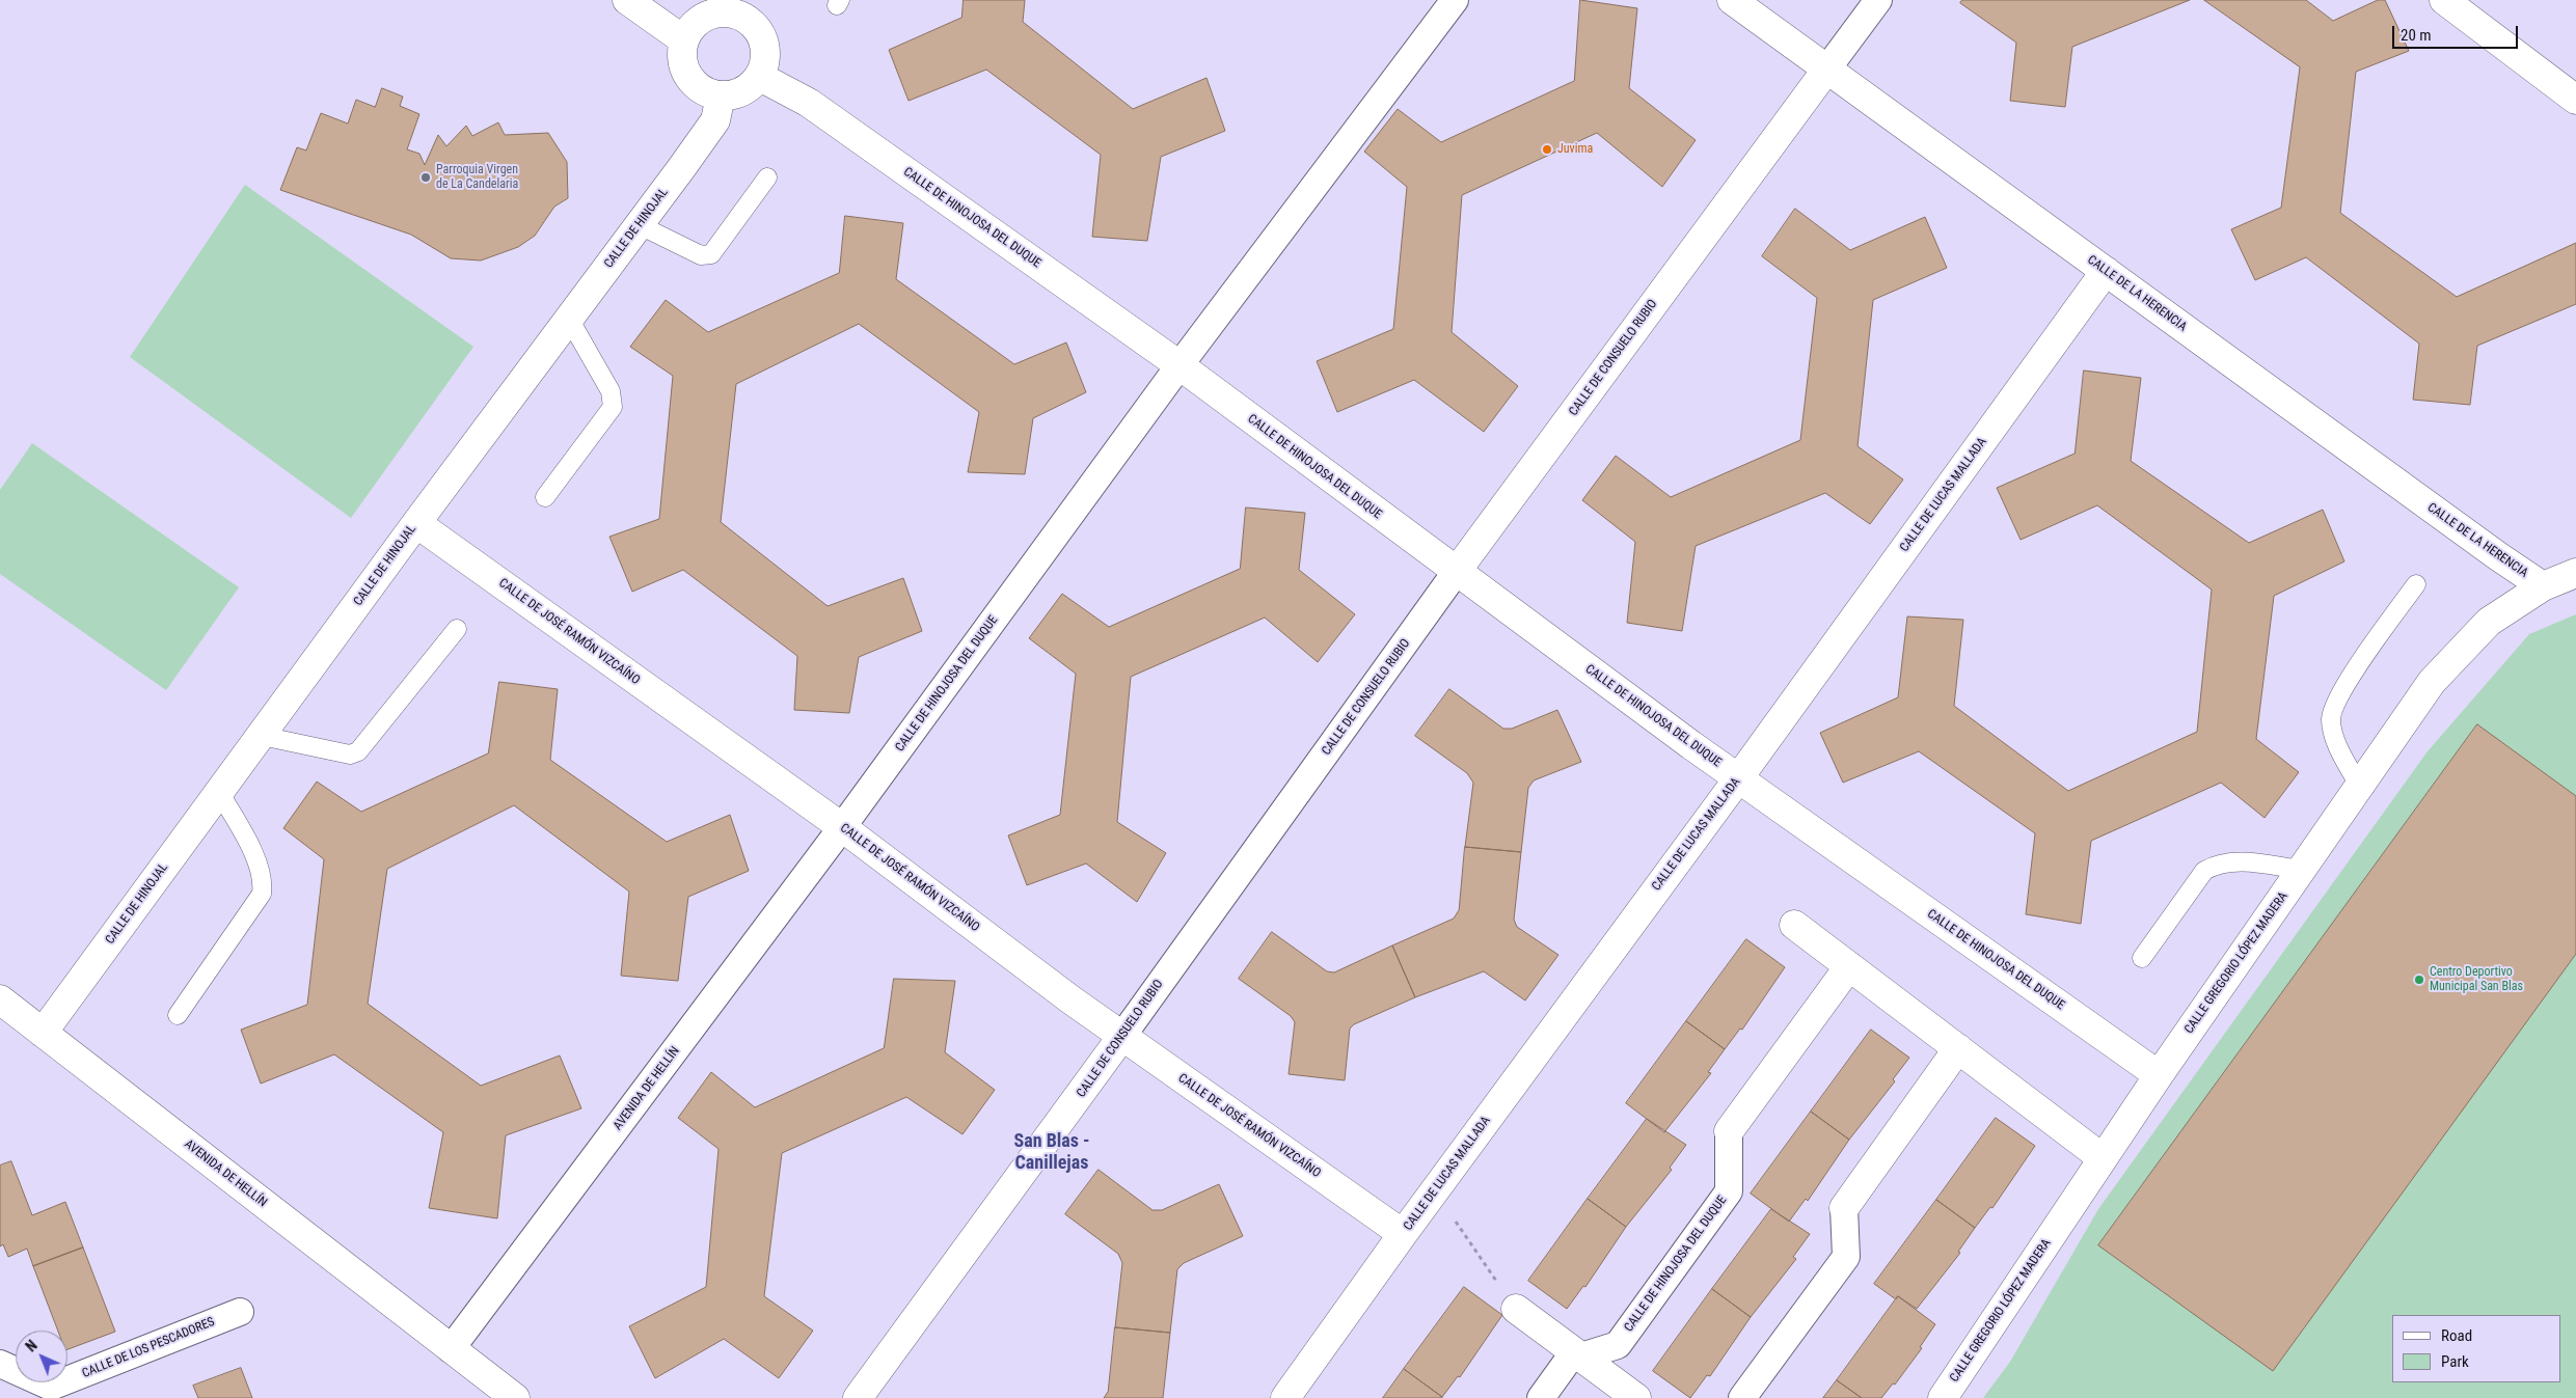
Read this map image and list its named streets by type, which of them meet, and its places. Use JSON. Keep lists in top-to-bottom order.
{
  "streets": {
    "street": [
      "CALLE DE HINOJOSA DEL DUQUE",
      "CALLE DE HINOJAL",
      "CALLE DE LA HERENCIA",
      "CALLE DE CONSUELO RUBIO",
      "CALLE DE LUCAS MALLADA",
      "CALLE DE JOSÉ RAMÓN VIZCAÍNO",
      "CALLE GREGORIO LÓPEZ MADERA",
      "AVENIDA DE HELLÍN",
      "CALLE DE LOS PESCADORES"
    ]
  },
  "crossings": [
    ["CALLE DE HINOJOSA DEL DUQUE", "CALLE DE HINOJAL"],
    ["CALLE DE HINOJOSA DEL DUQUE", "CALLE DE CONSUELO RUBIO"],
    ["CALLE DE HINOJOSA DEL DUQUE", "CALLE DE LUCAS MALLADA"],
    ["CALLE DE HINOJOSA DEL DUQUE", "CALLE DE JOSÉ RAMÓN VIZCAÍNO"],
    ["CALLE DE HINOJOSA DEL DUQUE", "CALLE GREGORIO LÓPEZ MADERA"],
    ["CALLE DE HINOJOSA DEL DUQUE", "AVENIDA DE HELLÍN"],
    ["CALLE DE HINOJAL", "CALLE DE JOSÉ RAMÓN VIZCAÍNO"],
    ["CALLE DE HINOJAL", "AVENIDA DE HELLÍN"],
    ["CALLE DE LA HERENCIA", "CALLE DE CONSUELO RUBIO"],
    ["CALLE DE LA HERENCIA", "CALLE DE LUCAS MALLADA"],
    ["CALLE DE LA HERENCIA", "CALLE GREGORIO LÓPEZ MADERA"],
    ["CALLE DE CONSUELO RUBIO", "CALLE DE JOSÉ RAMÓN VIZCAÍNO"],
    ["CALLE DE LUCAS MALLADA", "CALLE DE JOSÉ RAMÓN VIZCAÍNO"],
    ["CALLE DE JOSÉ RAMÓN VIZCAÍNO", "AVENIDA DE HELLÍN"]
  ],
  "districts": ["San Blas - Canillejas"],
  "places": ["Juvima", "Parroquia Virgen de La Candelaria", "Centro Deportivo Municipal San Blas"],
  "legend": ["Road", "Park"],
  "scale_bar": "20 m",
  "north": "top left"
}
